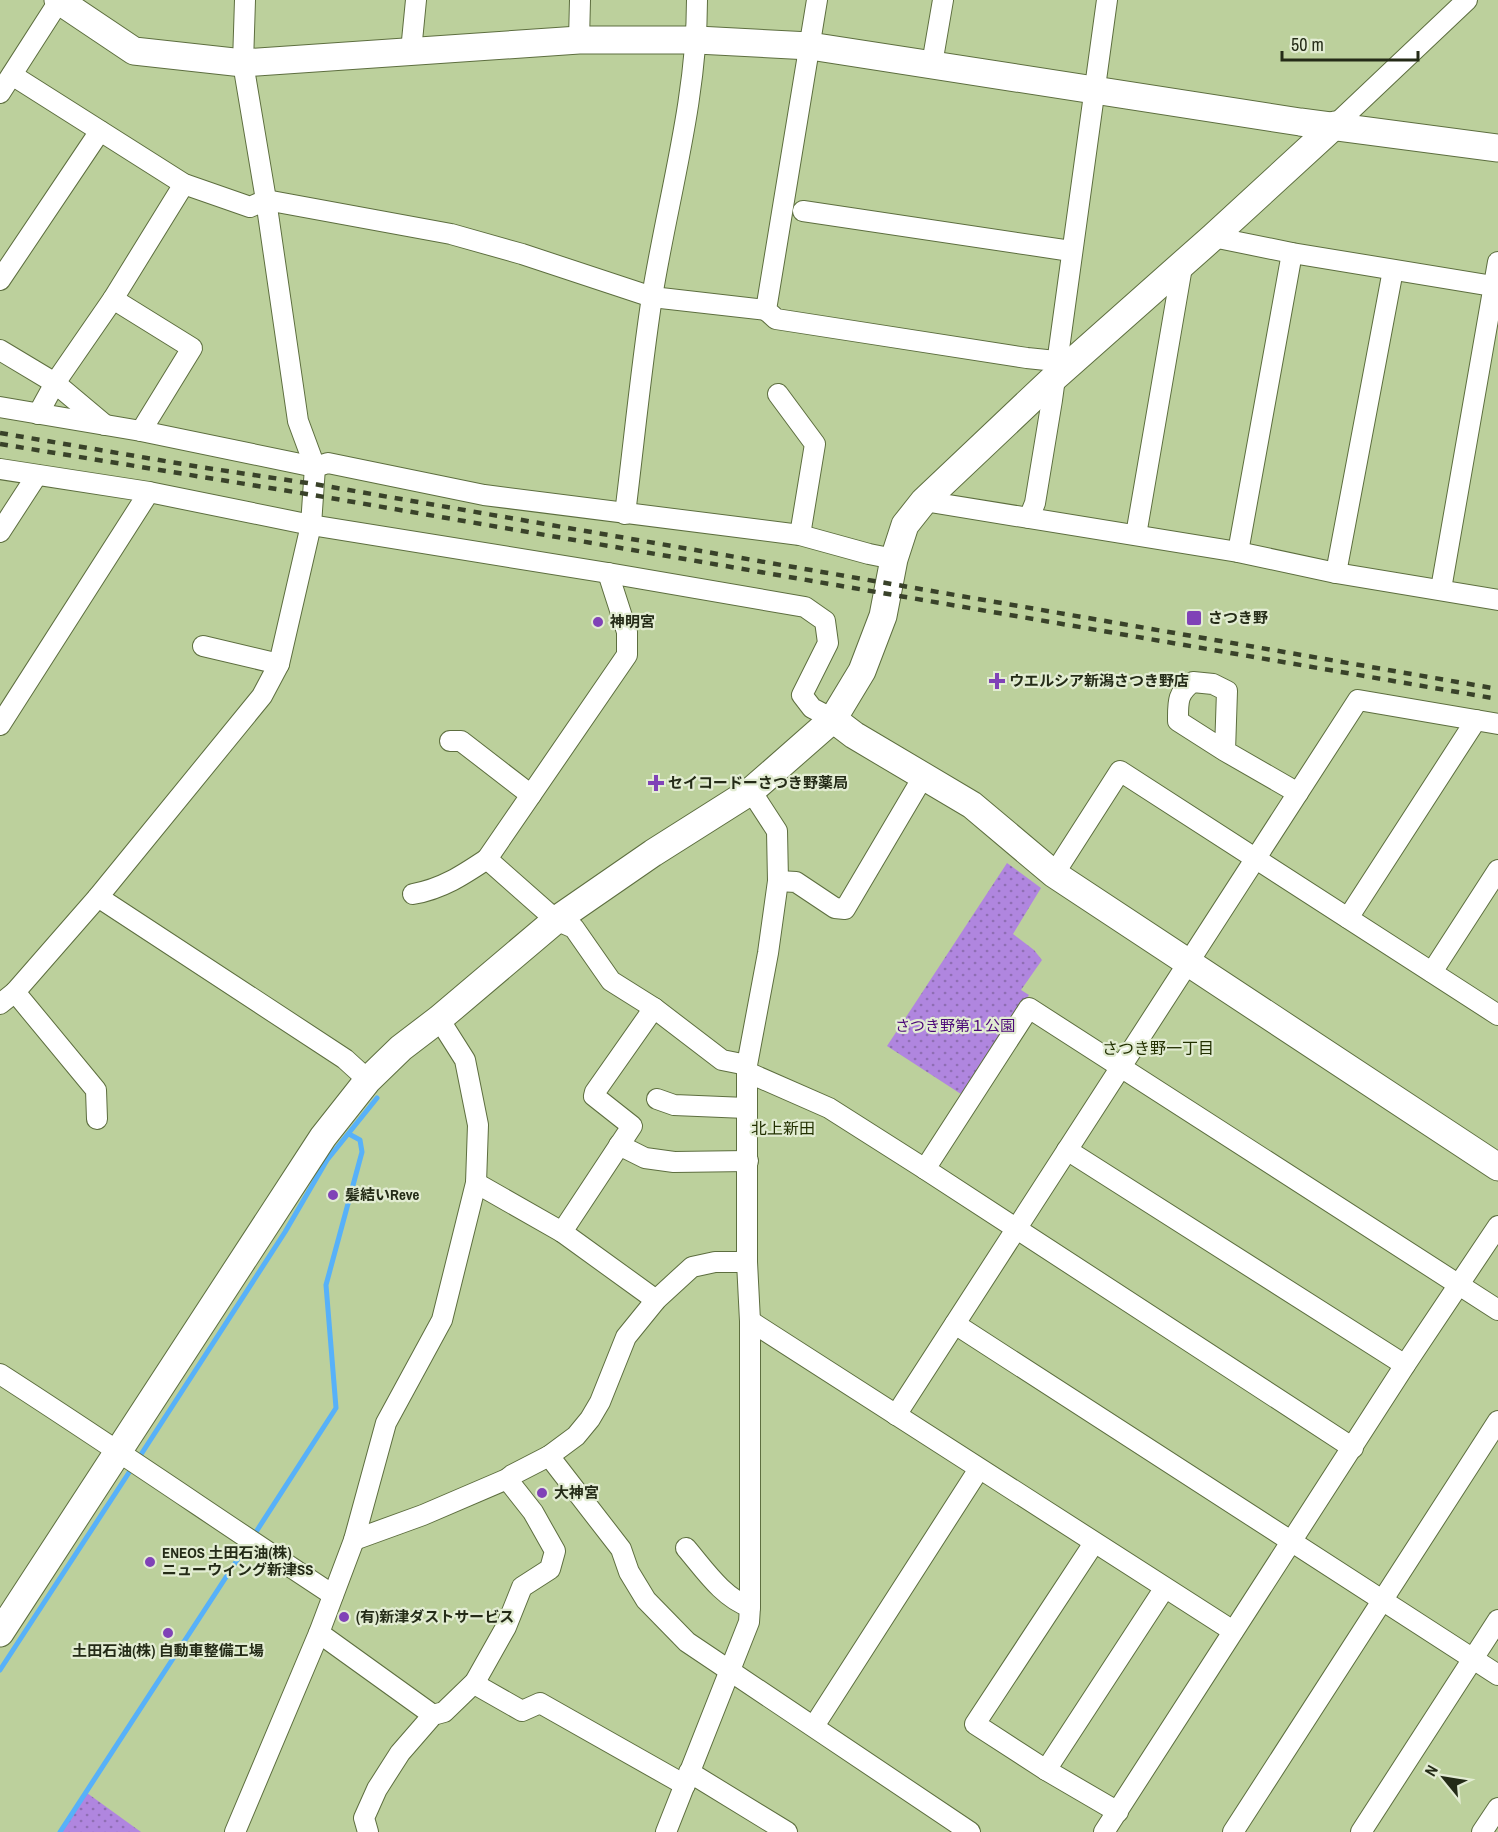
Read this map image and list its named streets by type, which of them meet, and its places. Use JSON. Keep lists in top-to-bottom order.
{
  "districts": ["さつき野一丁目", "北上新田"],
  "parks": ["さつき野第１公園"],
  "places": {
    "transit": ["さつき野"],
    "other": [
      "神明宮",
      "髪結いReve",
      "大神宮",
      "ENEOS 土田石油(株) ニューウィング新津SS",
      "(有)新津ダストサービス",
      "土田石油(株) 自動車整備工場"
    ],
    "health": ["ウエルシア新潟さつき野店", "セイコードーさつき野薬局"]
  },
  "scale_bar": "50 m",
  "north": "top left"
}
